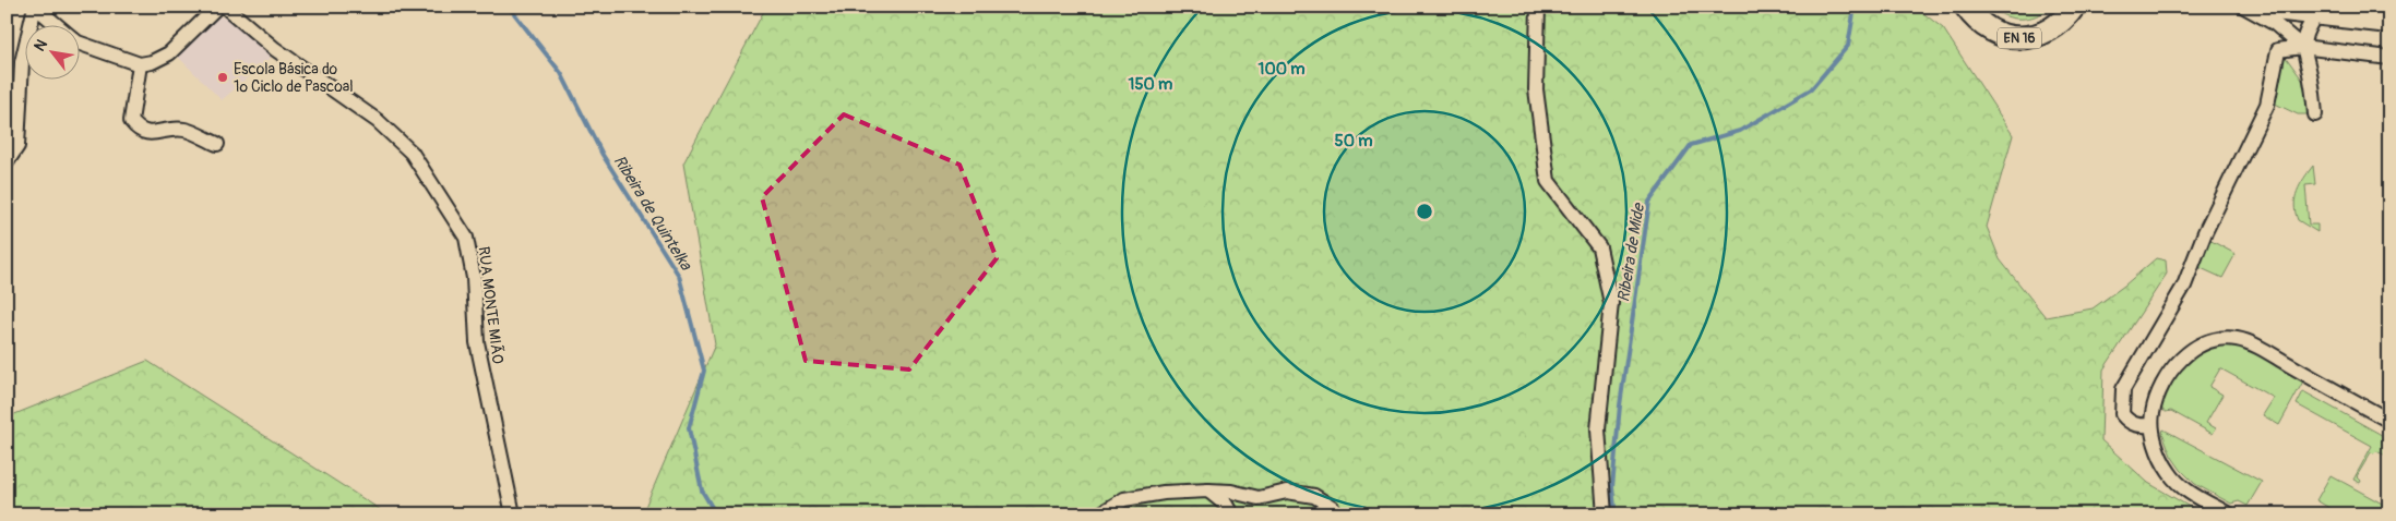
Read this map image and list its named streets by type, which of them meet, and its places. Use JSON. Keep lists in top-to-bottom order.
{
  "streets": {
    "main road": ["EN 16"],
    "street": ["RUA MONTE MIÃO"]
  },
  "water": ["Ribeira de Quintelka", "Ribeira de Mide"],
  "places": ["Escola Básica do 1º Ciclo de Pascoal"],
  "north": "top left",
  "rings": ["100 m", "150 m", "50 m"]
}
